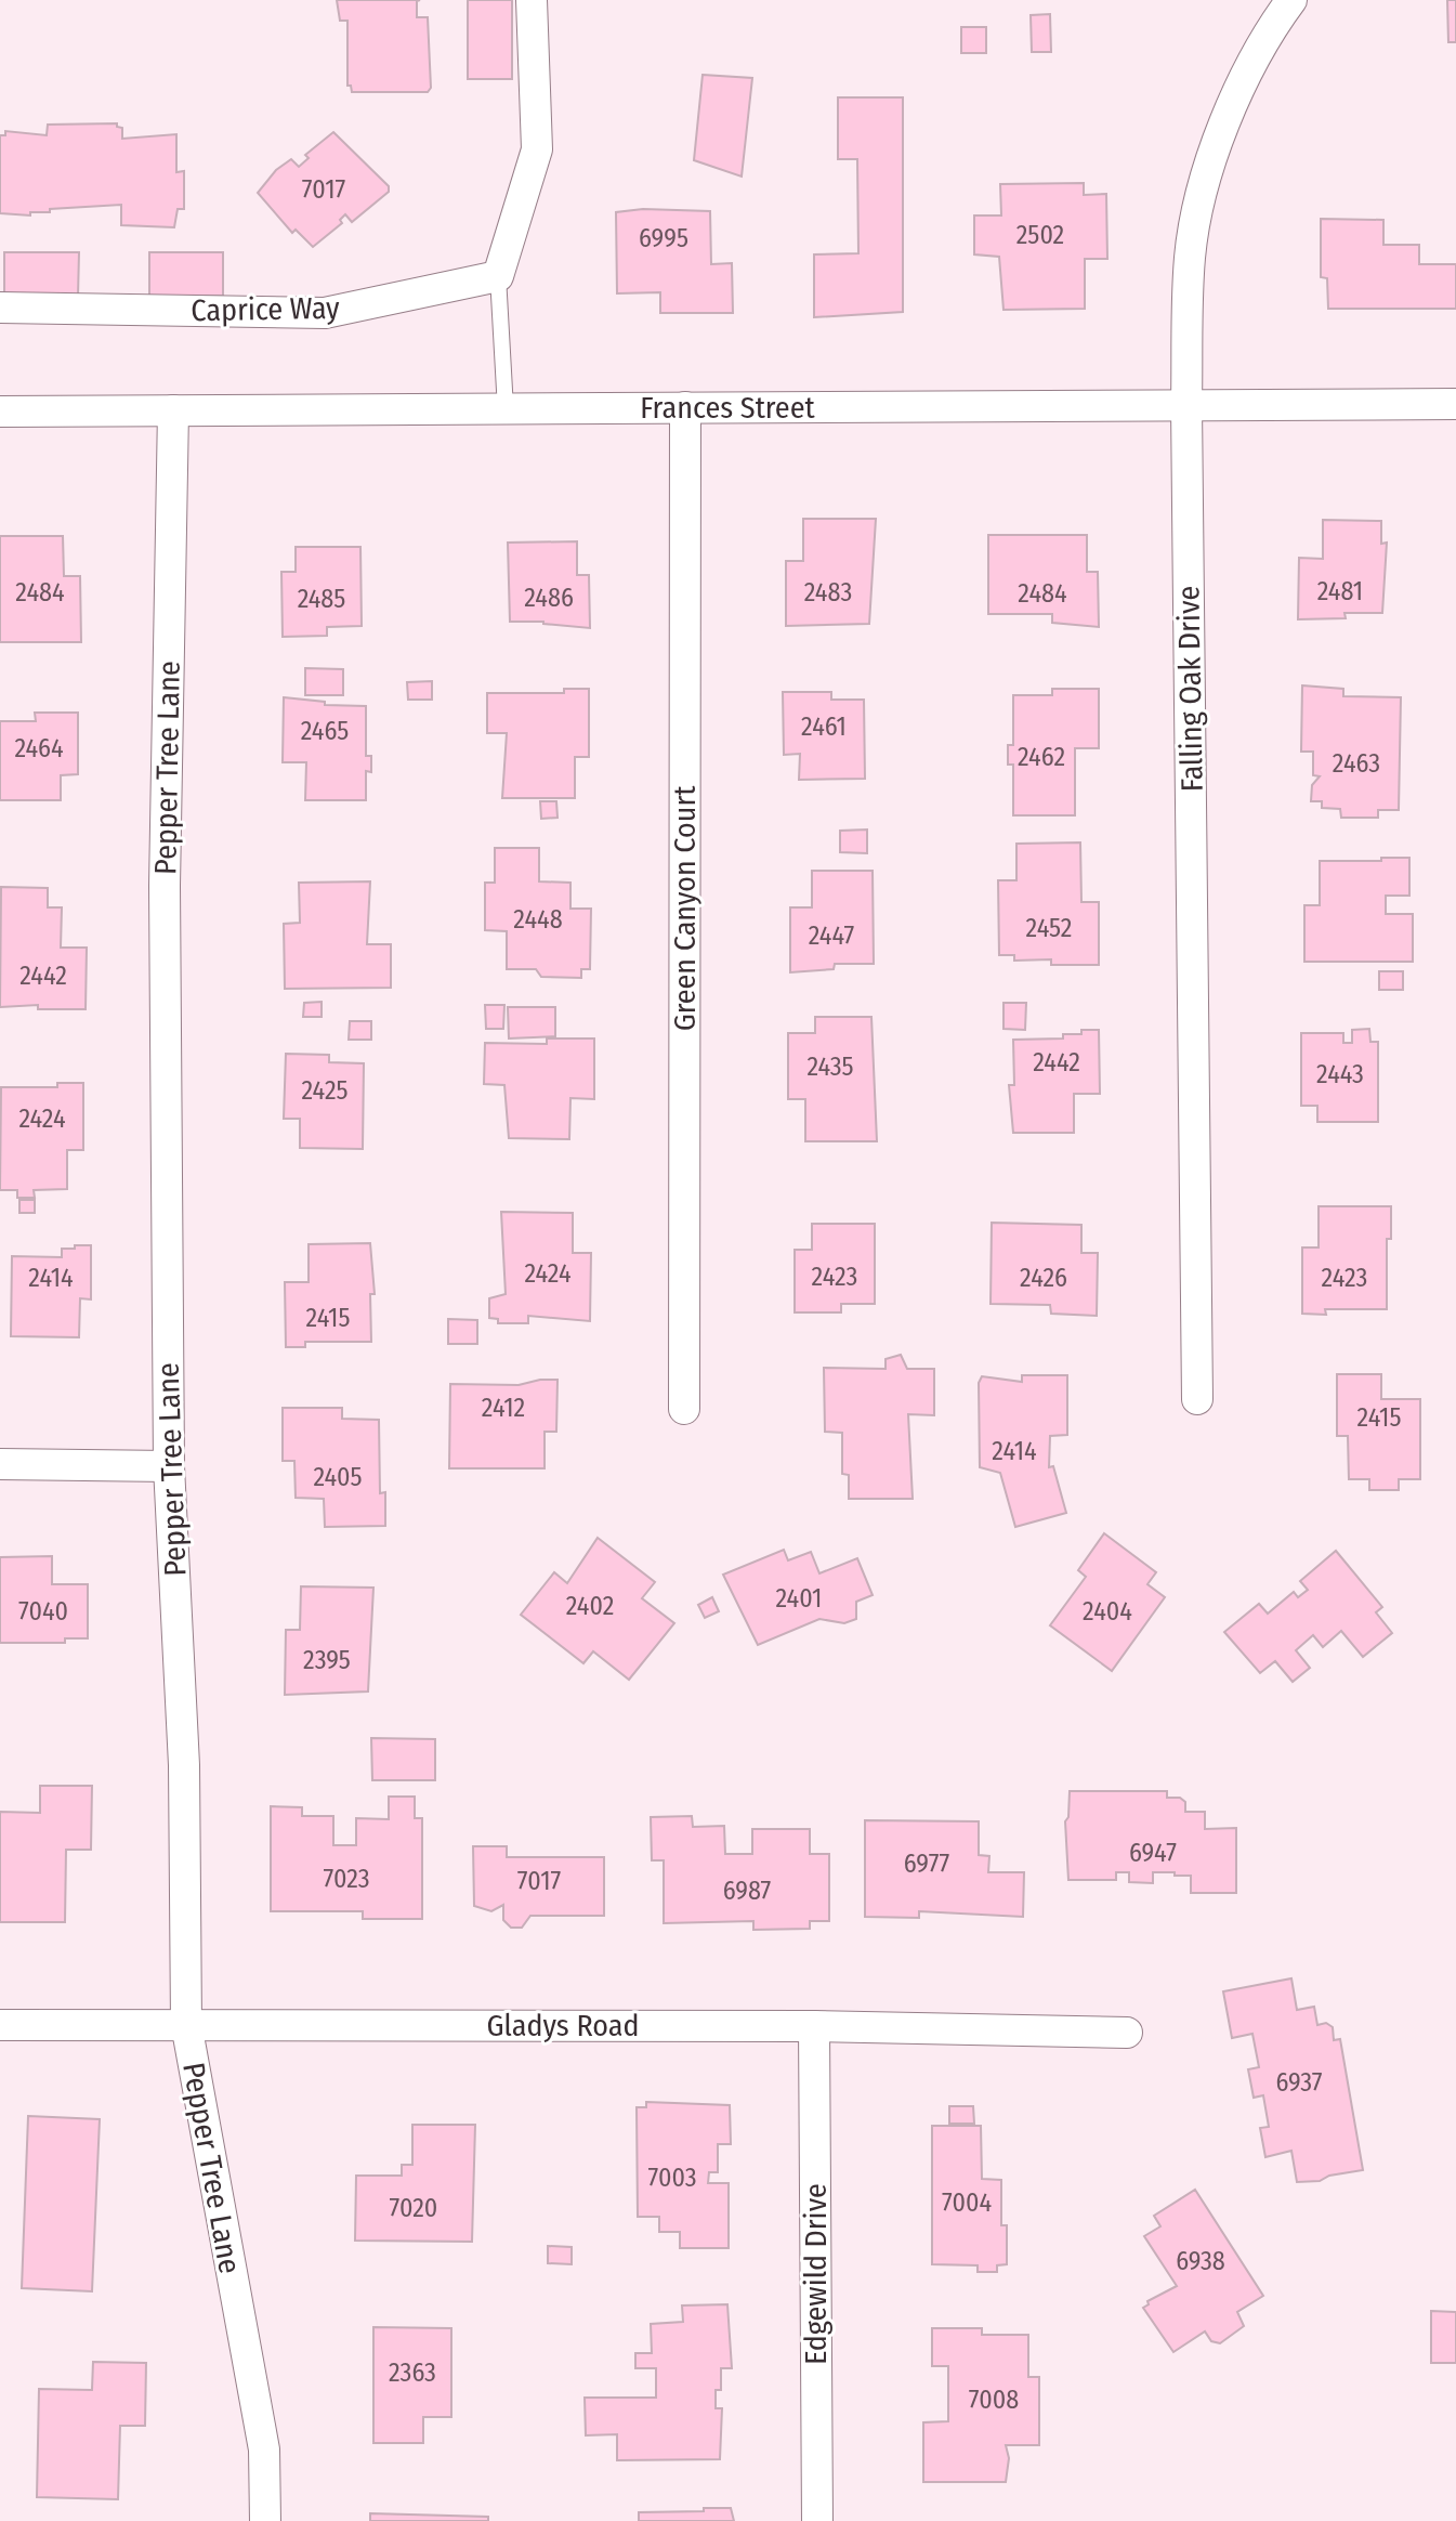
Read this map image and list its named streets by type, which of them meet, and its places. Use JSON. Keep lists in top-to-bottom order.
{
  "streets": {
    "street": [
      "Caprice Way",
      "Frances Street",
      "Falling Oak Drive",
      "Pepper Tree Lane",
      "Green Canyon Court",
      "Gladys Road",
      "Edgewild Drive"
    ]
  },
  "crossings": [
    ["Frances Street", "Falling Oak Drive"],
    ["Frances Street", "Pepper Tree Lane"],
    ["Frances Street", "Green Canyon Court"],
    ["Pepper Tree Lane", "Gladys Road"],
    ["Gladys Road", "Edgewild Drive"]
  ],
  "house_numbers": [
    "7017",
    "2502",
    "6995",
    "2481",
    "2484",
    "2483",
    "2484",
    "2486",
    "2485",
    "2461",
    "2465",
    "2464",
    "2462",
    "2463",
    "2448",
    "2452",
    "2447",
    "2442",
    "2442",
    "2435",
    "2443",
    "2425",
    "2424",
    "2424",
    "2423",
    "2414",
    "2426",
    "2423",
    "2415",
    "2412",
    "2415",
    "2414",
    "2405",
    "2401",
    "2402",
    "7040",
    "2404",
    "2395",
    "6947",
    "6977",
    "7023",
    "7017",
    "6987",
    "6937",
    "7003",
    "7004",
    "7020",
    "6938",
    "2363",
    "7008"
  ]
}
